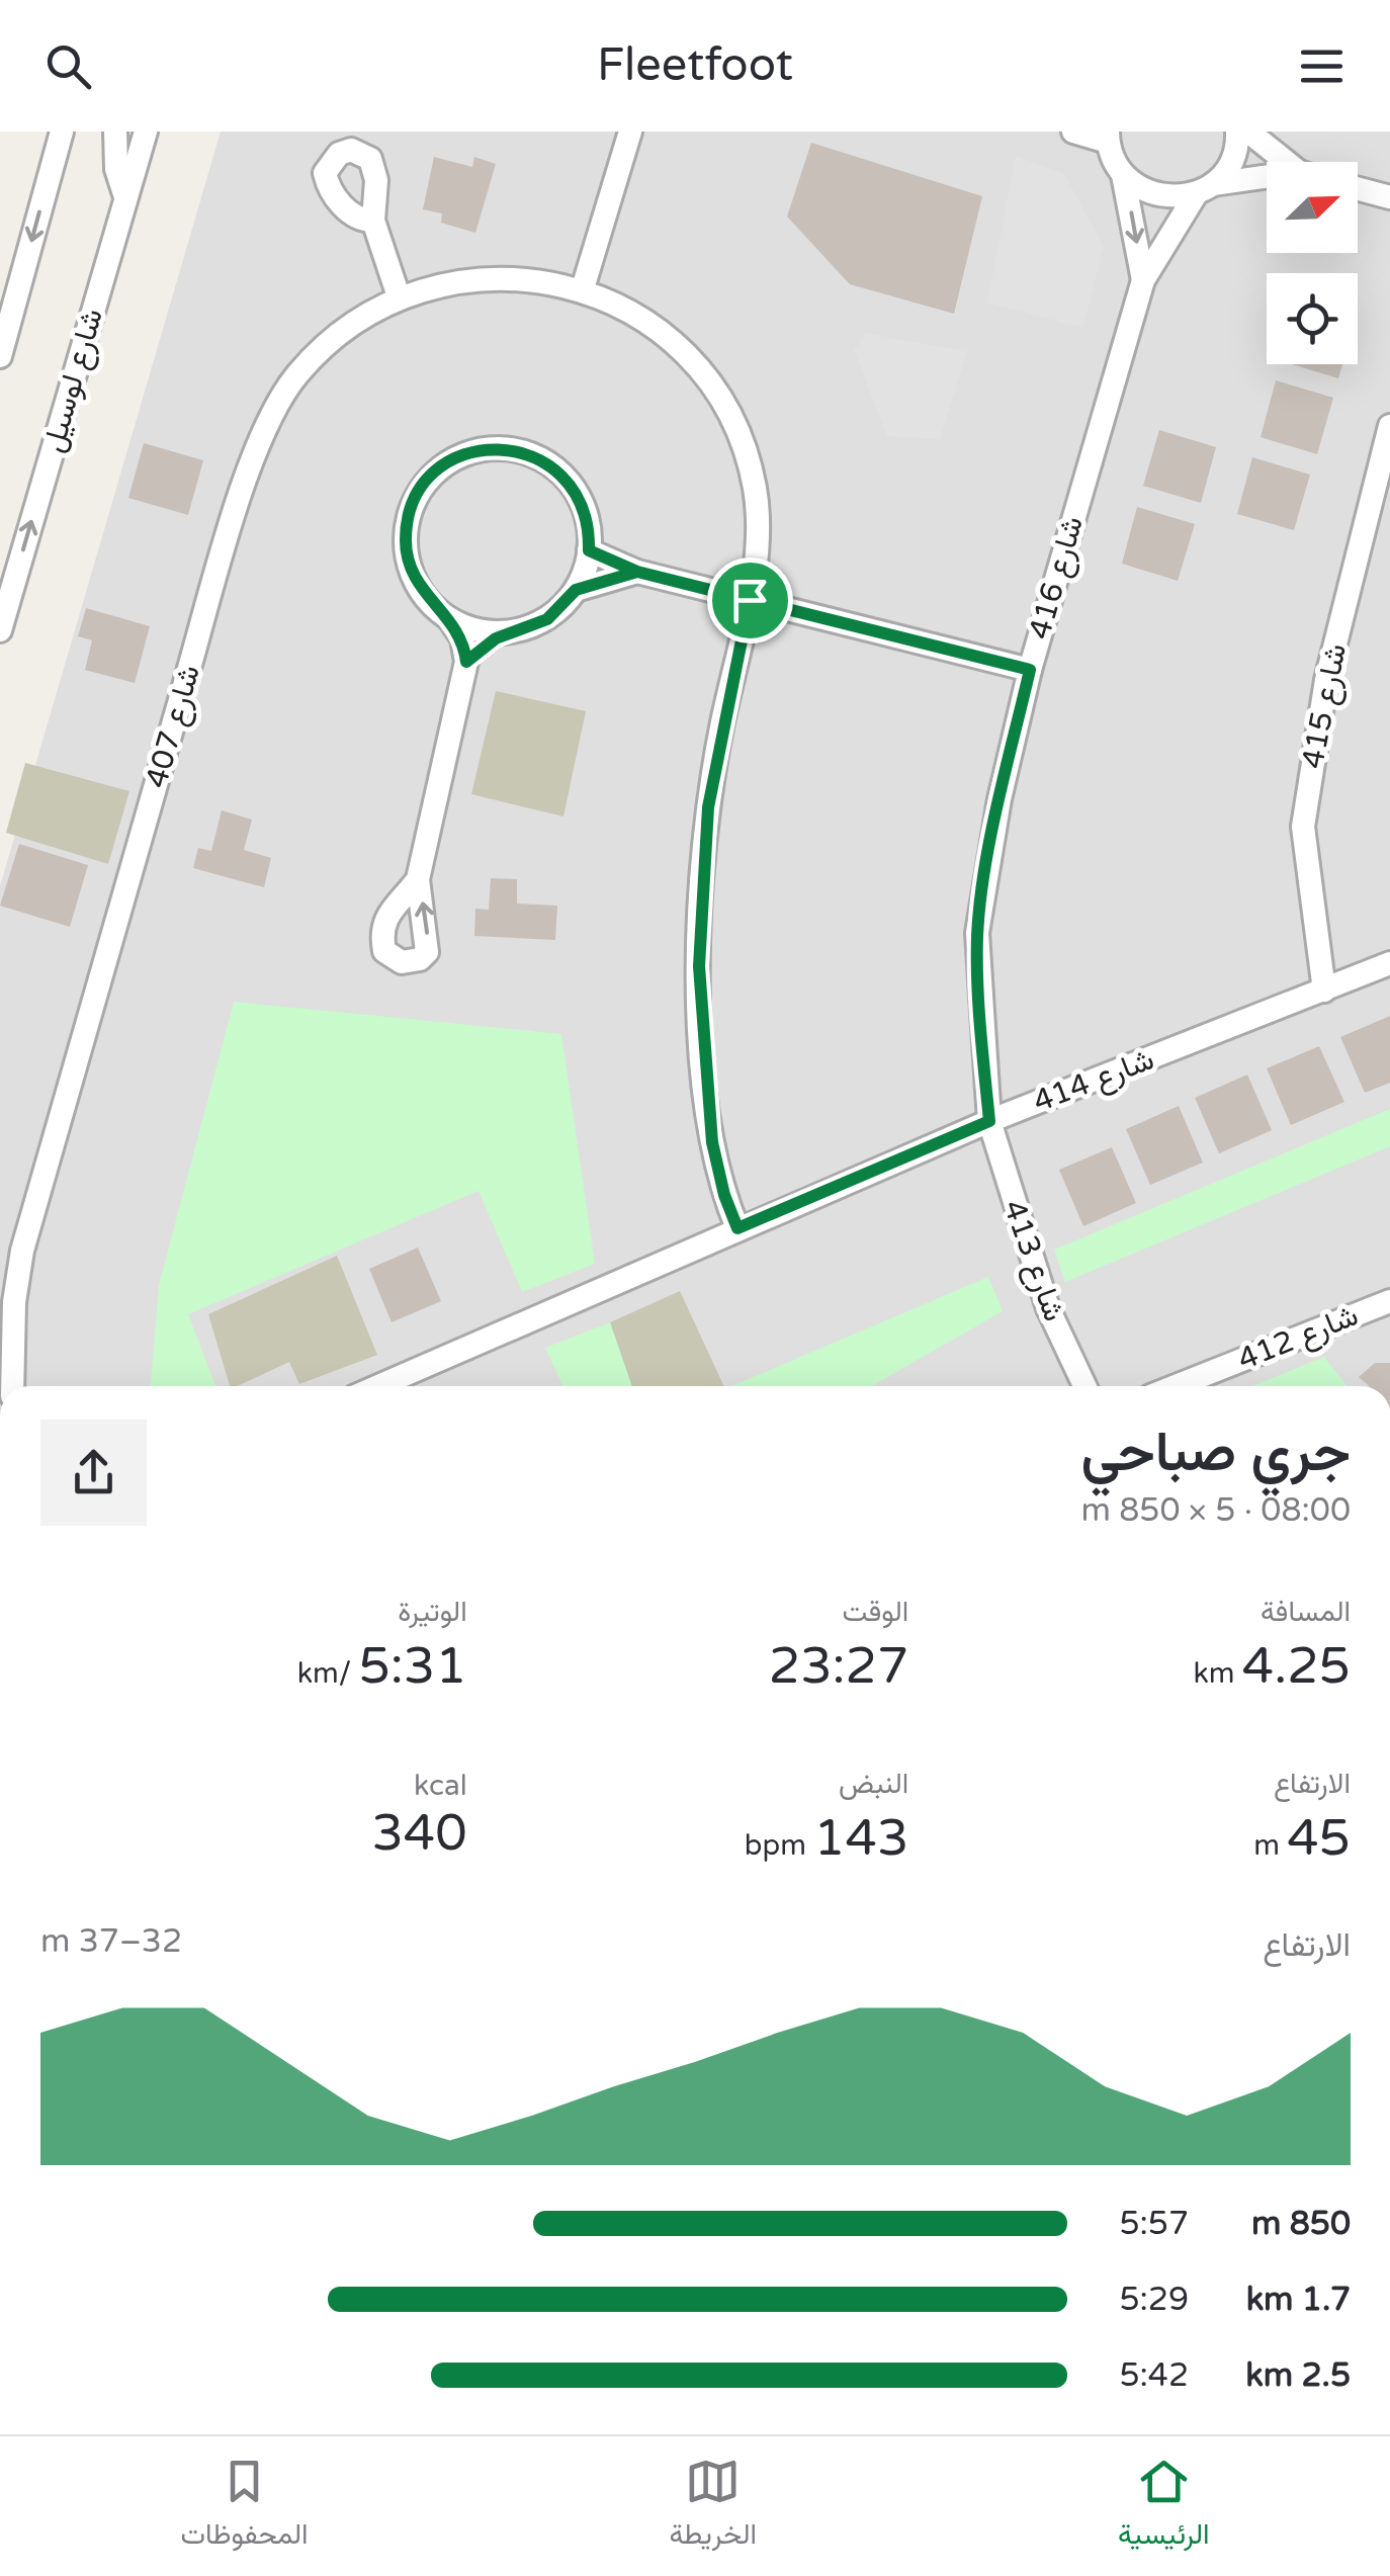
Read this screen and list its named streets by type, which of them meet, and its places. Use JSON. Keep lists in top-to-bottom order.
{
  "streets": {
    "street": [
      "شارع لوسيل",
      "شارع 416",
      "شارع 415",
      "شارع 407",
      "شارع 414",
      "شارع 413",
      "شارع 412"
    ]
  },
  "crossings": [
    ["شارع 416", "شارع 414"],
    ["شارع 416", "شارع 413"],
    ["شارع 415", "شارع 414"],
    ["شارع 407", "شارع 414"],
    ["شارع 414", "شارع 413"]
  ],
  "north": "top right",
  "page": {
    "header": "Fleetfoot",
    "heading": ["جري صباحي", "08:00 · 5 × 850 m"],
    "stats": [
      ["المسافة", "4.25 km"],
      ["الوقت", "23:27"],
      ["الوتيرة", "5:31 /km"],
      ["الارتفاع", "45 m"],
      ["النبض", "143 bpm"],
      ["kcal", "340"]
    ],
    "chart": ["الارتفاع", "32–37 m"],
    "list": [
      {
        "name": "850 m",
        "note": "5:57"
      },
      {
        "name": "1.7 km",
        "note": "5:29"
      },
      {
        "name": "2.5 km",
        "note": "5:42"
      }
    ],
    "tabs": ["الرئيسية", "الخريطة", "المحفوظات"]
  }
}
